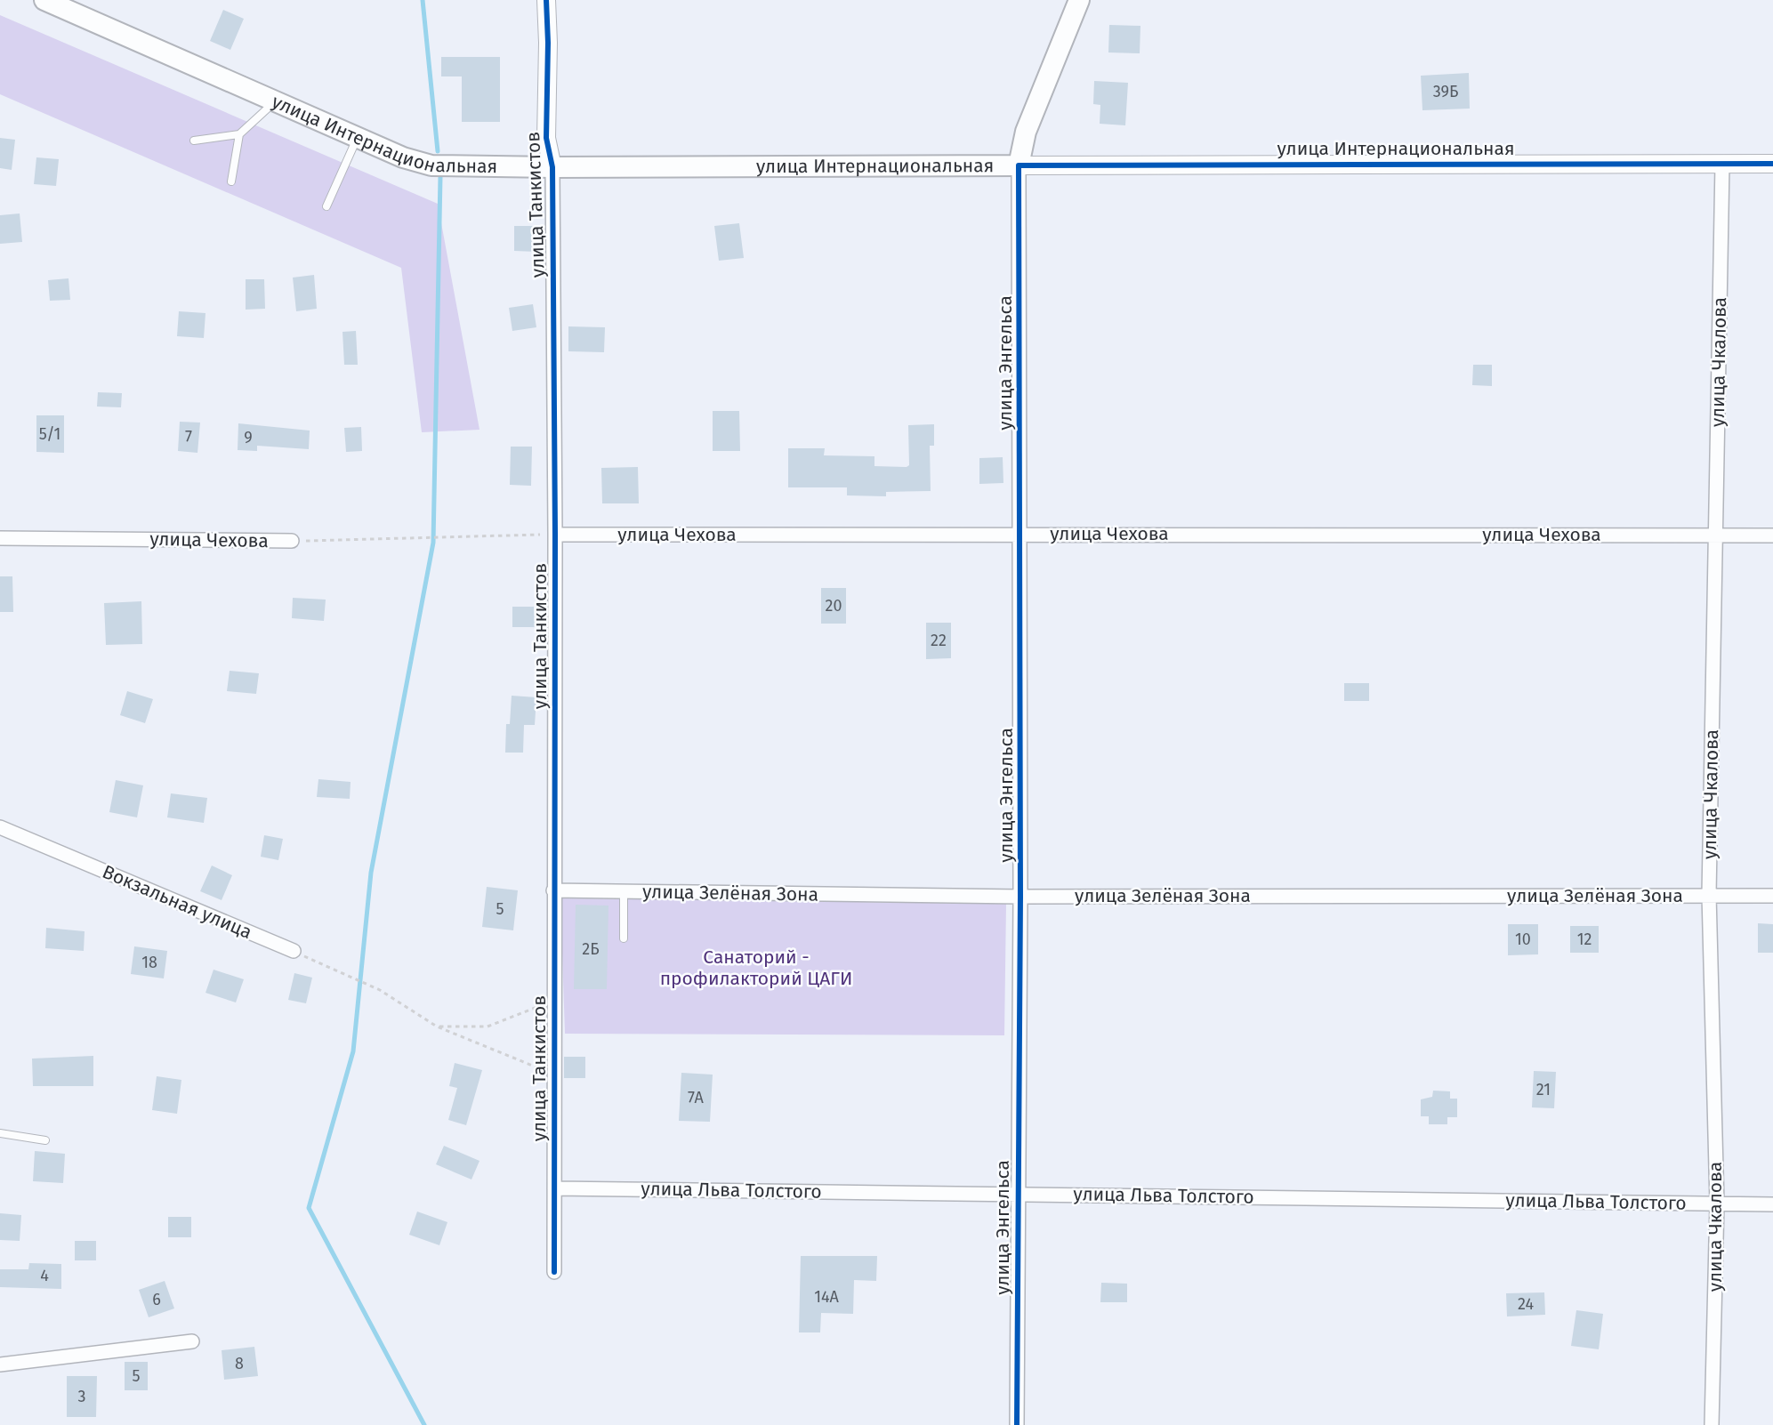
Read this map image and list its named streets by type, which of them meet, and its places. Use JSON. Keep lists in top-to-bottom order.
{
  "streets": {
    "main road": ["улица Интернациональная", "улица Энгельса"],
    "street": [
      "улица Танкистов",
      "улица Чкалова",
      "улица Чехова",
      "улица Зелёная Зона",
      "Вокзальная улица",
      "улица Льва Толстого"
    ]
  },
  "crossings": [
    ["улица Интернациональная", "улица Танкистов"],
    ["улица Интернациональная", "улица Чкалова"],
    ["улица Интернациональная", "улица Энгельса"],
    ["улица Танкистов", "улица Чехова"],
    ["улица Танкистов", "улица Зелёная Зона"],
    ["улица Танкистов", "улица Льва Толстого"],
    ["улица Чкалова", "улица Чехова"],
    ["улица Чкалова", "улица Зелёная Зона"],
    ["улица Чкалова", "улица Льва Толстого"],
    ["улица Энгельса", "улица Чехова"],
    ["улица Энгельса", "улица Зелёная Зона"],
    ["улица Энгельса", "улица Льва Толстого"]
  ],
  "parks": ["Санаторий - профилакторий ЦАГИ"],
  "house_numbers": [
    "39Б",
    "5/1",
    "7",
    "9",
    "20",
    "22",
    "5",
    "10",
    "12",
    "2Б",
    "18",
    "21",
    "7А",
    "4",
    "14А",
    "6",
    "24",
    "8",
    "5",
    "3"
  ]
}
